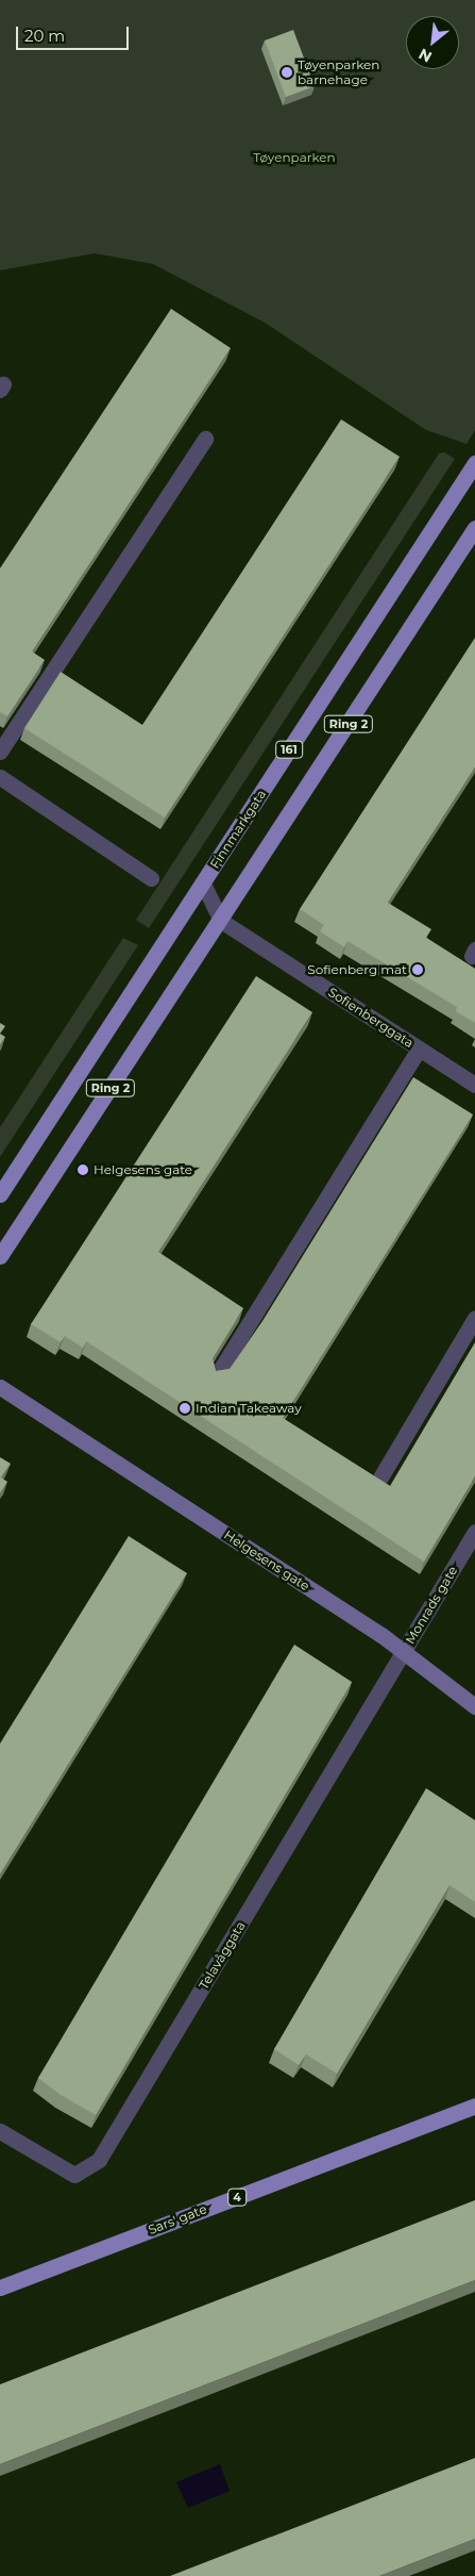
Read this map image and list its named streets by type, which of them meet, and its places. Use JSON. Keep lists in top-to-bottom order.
{
  "streets": {
    "main road": [
      "Ring 2",
      "161",
      "Finnmarkgata",
      "4",
      "Sars' gate"
    ],
    "street": [
      "Sofienberggata",
      "Helgesens gate",
      "Monrads gate",
      "Telavåggata"
    ]
  },
  "crossings": [
    ["Ring 2", "Sofienberggata"],
    ["Helgesens gate", "Monrads gate"],
    ["Helgesens gate", "Telavåggata"],
    ["Monrads gate", "Telavåggata"]
  ],
  "parks": ["Tøyenparken"],
  "places": [
    "Tøyenparken barnehage",
    "Sofienberg mat",
    "Helgesens gate",
    "Indian Takeaway"
  ],
  "scale_bar": "20 m",
  "north": "bottom left"
}
